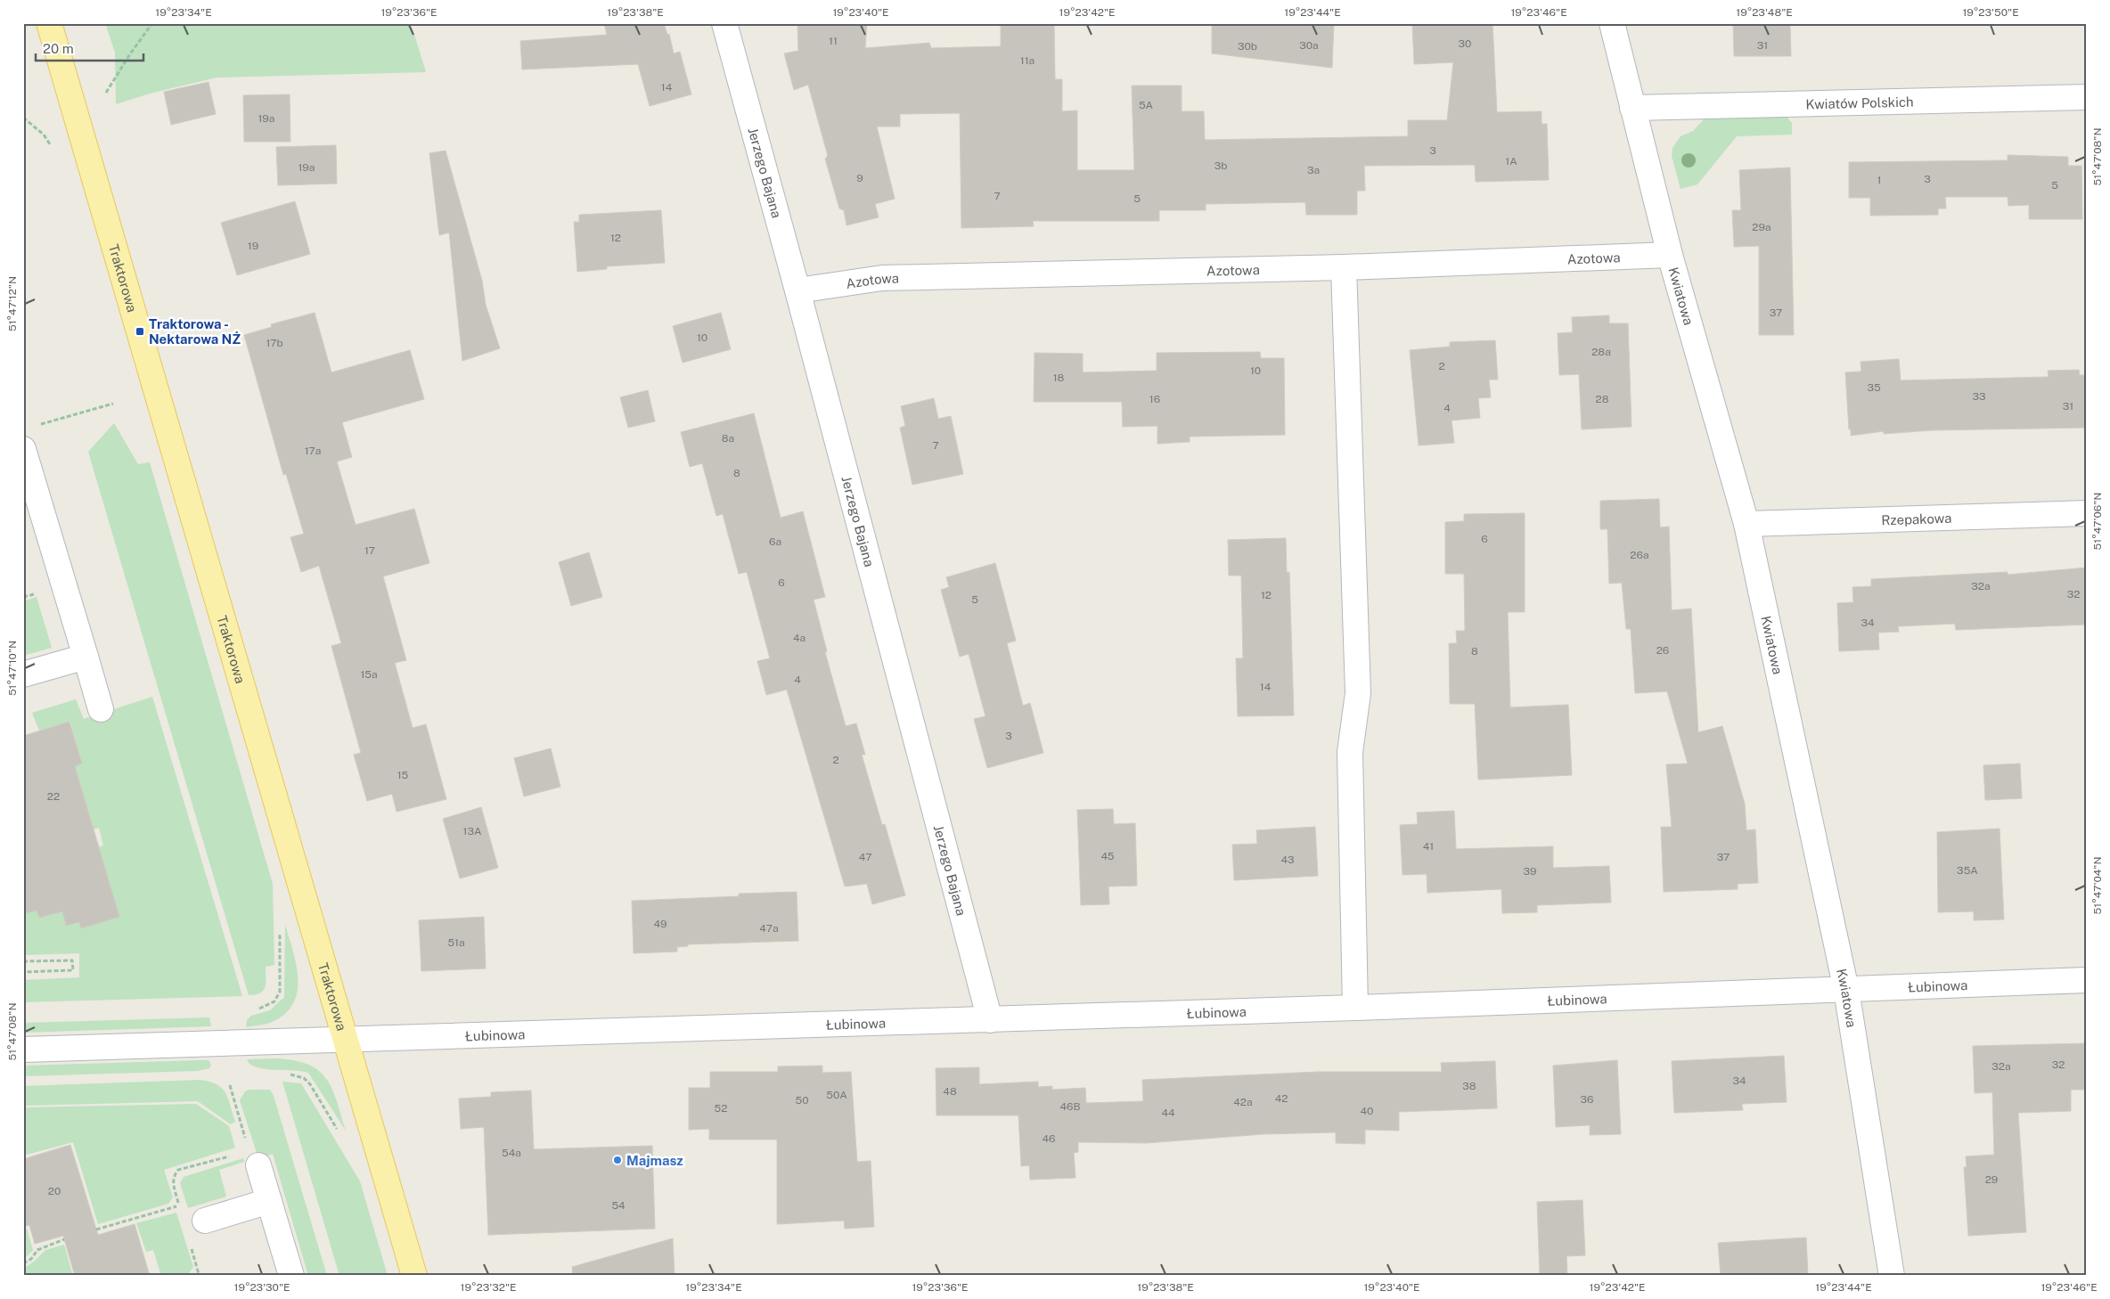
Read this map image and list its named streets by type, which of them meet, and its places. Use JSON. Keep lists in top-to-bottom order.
{
  "streets": {
    "main road": ["Traktorowa"],
    "street": [
      "Kwiatów Polskich",
      "Jerzego Bajana",
      "Azotowa",
      "Kwiatowa",
      "Rzepakowa",
      "Łubinowa"
    ]
  },
  "crossings": [
    ["Kwiatów Polskich", "Kwiatowa"],
    ["Jerzego Bajana", "Azotowa"],
    ["Jerzego Bajana", "Łubinowa"],
    ["Azotowa", "Kwiatowa"],
    ["Traktorowa", "Łubinowa"],
    ["Kwiatowa", "Rzepakowa"],
    ["Kwiatowa", "Łubinowa"]
  ],
  "places": {
    "transit": ["Traktorowa - Nektarowa NŻ"],
    "other": ["Majmasz"]
  },
  "house_numbers": [
    "11",
    "30",
    "30a",
    "31",
    "30b",
    "11a",
    "14",
    "5A",
    "19a",
    "3",
    "1A",
    "3b",
    "19a",
    "3a",
    "9",
    "3",
    "1",
    "5",
    "7",
    "5",
    "29a",
    "12",
    "19",
    "37",
    "10",
    "17b",
    "28a",
    "2",
    "10",
    "18",
    "35",
    "33",
    "16",
    "28",
    "31",
    "4",
    "8a",
    "7",
    "17a",
    "8",
    "6",
    "6a",
    "17",
    "26a",
    "6",
    "32a",
    "32",
    "12",
    "5",
    "34",
    "4a",
    "26",
    "8",
    "15a",
    "4",
    "14",
    "3",
    "2",
    "15",
    "22",
    "13A",
    "41",
    "45",
    "47",
    "37",
    "43",
    "35A",
    "39",
    "49",
    "47a",
    "51a",
    "32",
    "32a",
    "34",
    "38",
    "48",
    "50A",
    "42",
    "36",
    "50",
    "42a",
    "46B",
    "52",
    "40",
    "44",
    "46",
    "54a",
    "29",
    "20",
    "54"
  ],
  "scale_bar": "20 m",
  "coordinates": [
    "19°23'34\"E",
    "19°23'36\"E",
    "19°23'38\"E",
    "19°23'40\"E",
    "19°23'42\"E",
    "19°23'44\"E",
    "19°23'46\"E",
    "19°23'48\"E",
    "19°23'50\"E",
    "51°47'08\"N",
    "51°47'12\"N",
    "51°47'06\"N",
    "51°47'10\"N",
    "51°47'04\"N",
    "19°23'30\"E",
    "19°23'32\"E"
  ]
}
